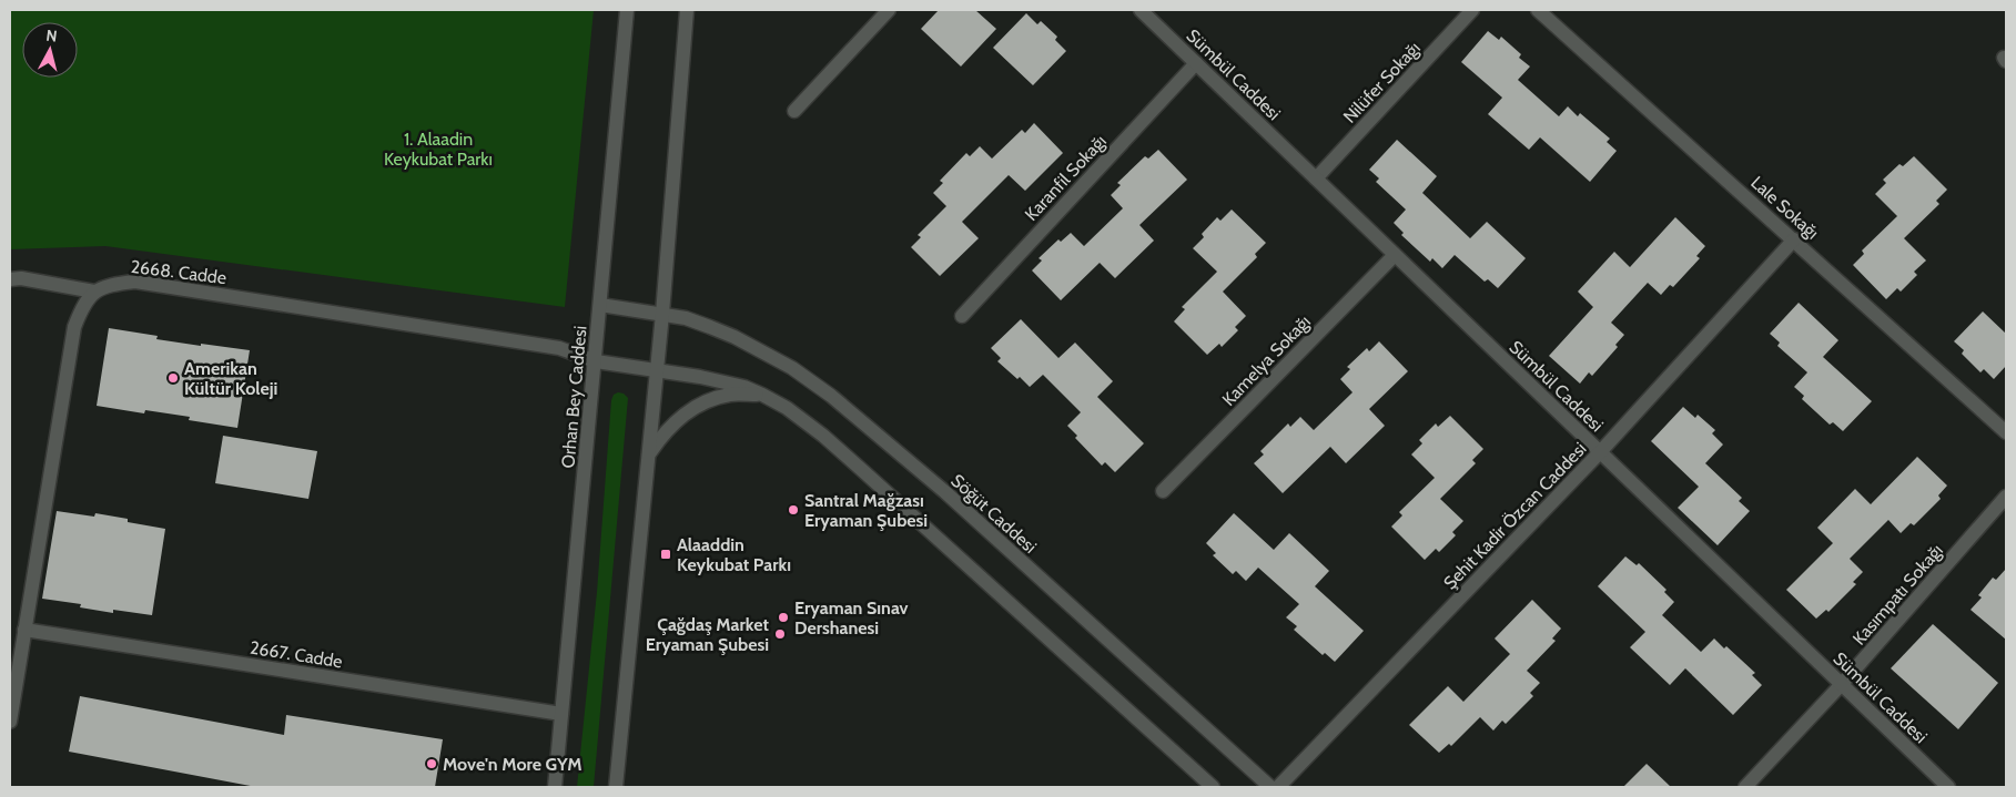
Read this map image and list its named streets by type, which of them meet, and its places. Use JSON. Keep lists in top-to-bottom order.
{
  "streets": {
    "street": [
      "Sümbül Caddesi",
      "Nilüfer Sokağı",
      "Karanfil Sokağı",
      "Lale Sokağı",
      "2668. Cadde",
      "Kamelya Sokağı",
      "Orhan Bey Caddesi",
      "Söğüt Caddesi",
      "Şehit Kadir Özcan Caddesi",
      "Kasımpatı Sokağı",
      "2667. Cadde"
    ]
  },
  "crossings": [
    ["Sümbül Caddesi", "Nilüfer Sokağı"],
    ["Sümbül Caddesi", "Karanfil Sokağı"],
    ["Sümbül Caddesi", "Kamelya Sokağı"],
    ["Sümbül Caddesi", "Şehit Kadir Özcan Caddesi"],
    ["Sümbül Caddesi", "Kasımpatı Sokağı"],
    ["Lale Sokağı", "Şehit Kadir Özcan Caddesi"],
    ["2668. Cadde", "Orhan Bey Caddesi"],
    ["Orhan Bey Caddesi", "Söğüt Caddesi"],
    ["Orhan Bey Caddesi", "2667. Cadde"]
  ],
  "parks": ["1. Alaadin Keykubat Parkı"],
  "places": {
    "other": [
      "Amerikan Kültür Koleji",
      "Santral Mağzası Eryaman Şubesi",
      "Eryaman Sınav Dershanesi",
      "Çağdaş Market Eryaman Şubesi",
      "Move'n More GYM"
    ],
    "transit": ["Alaaddin Keykubat Parkı"]
  },
  "north": "top"
}
